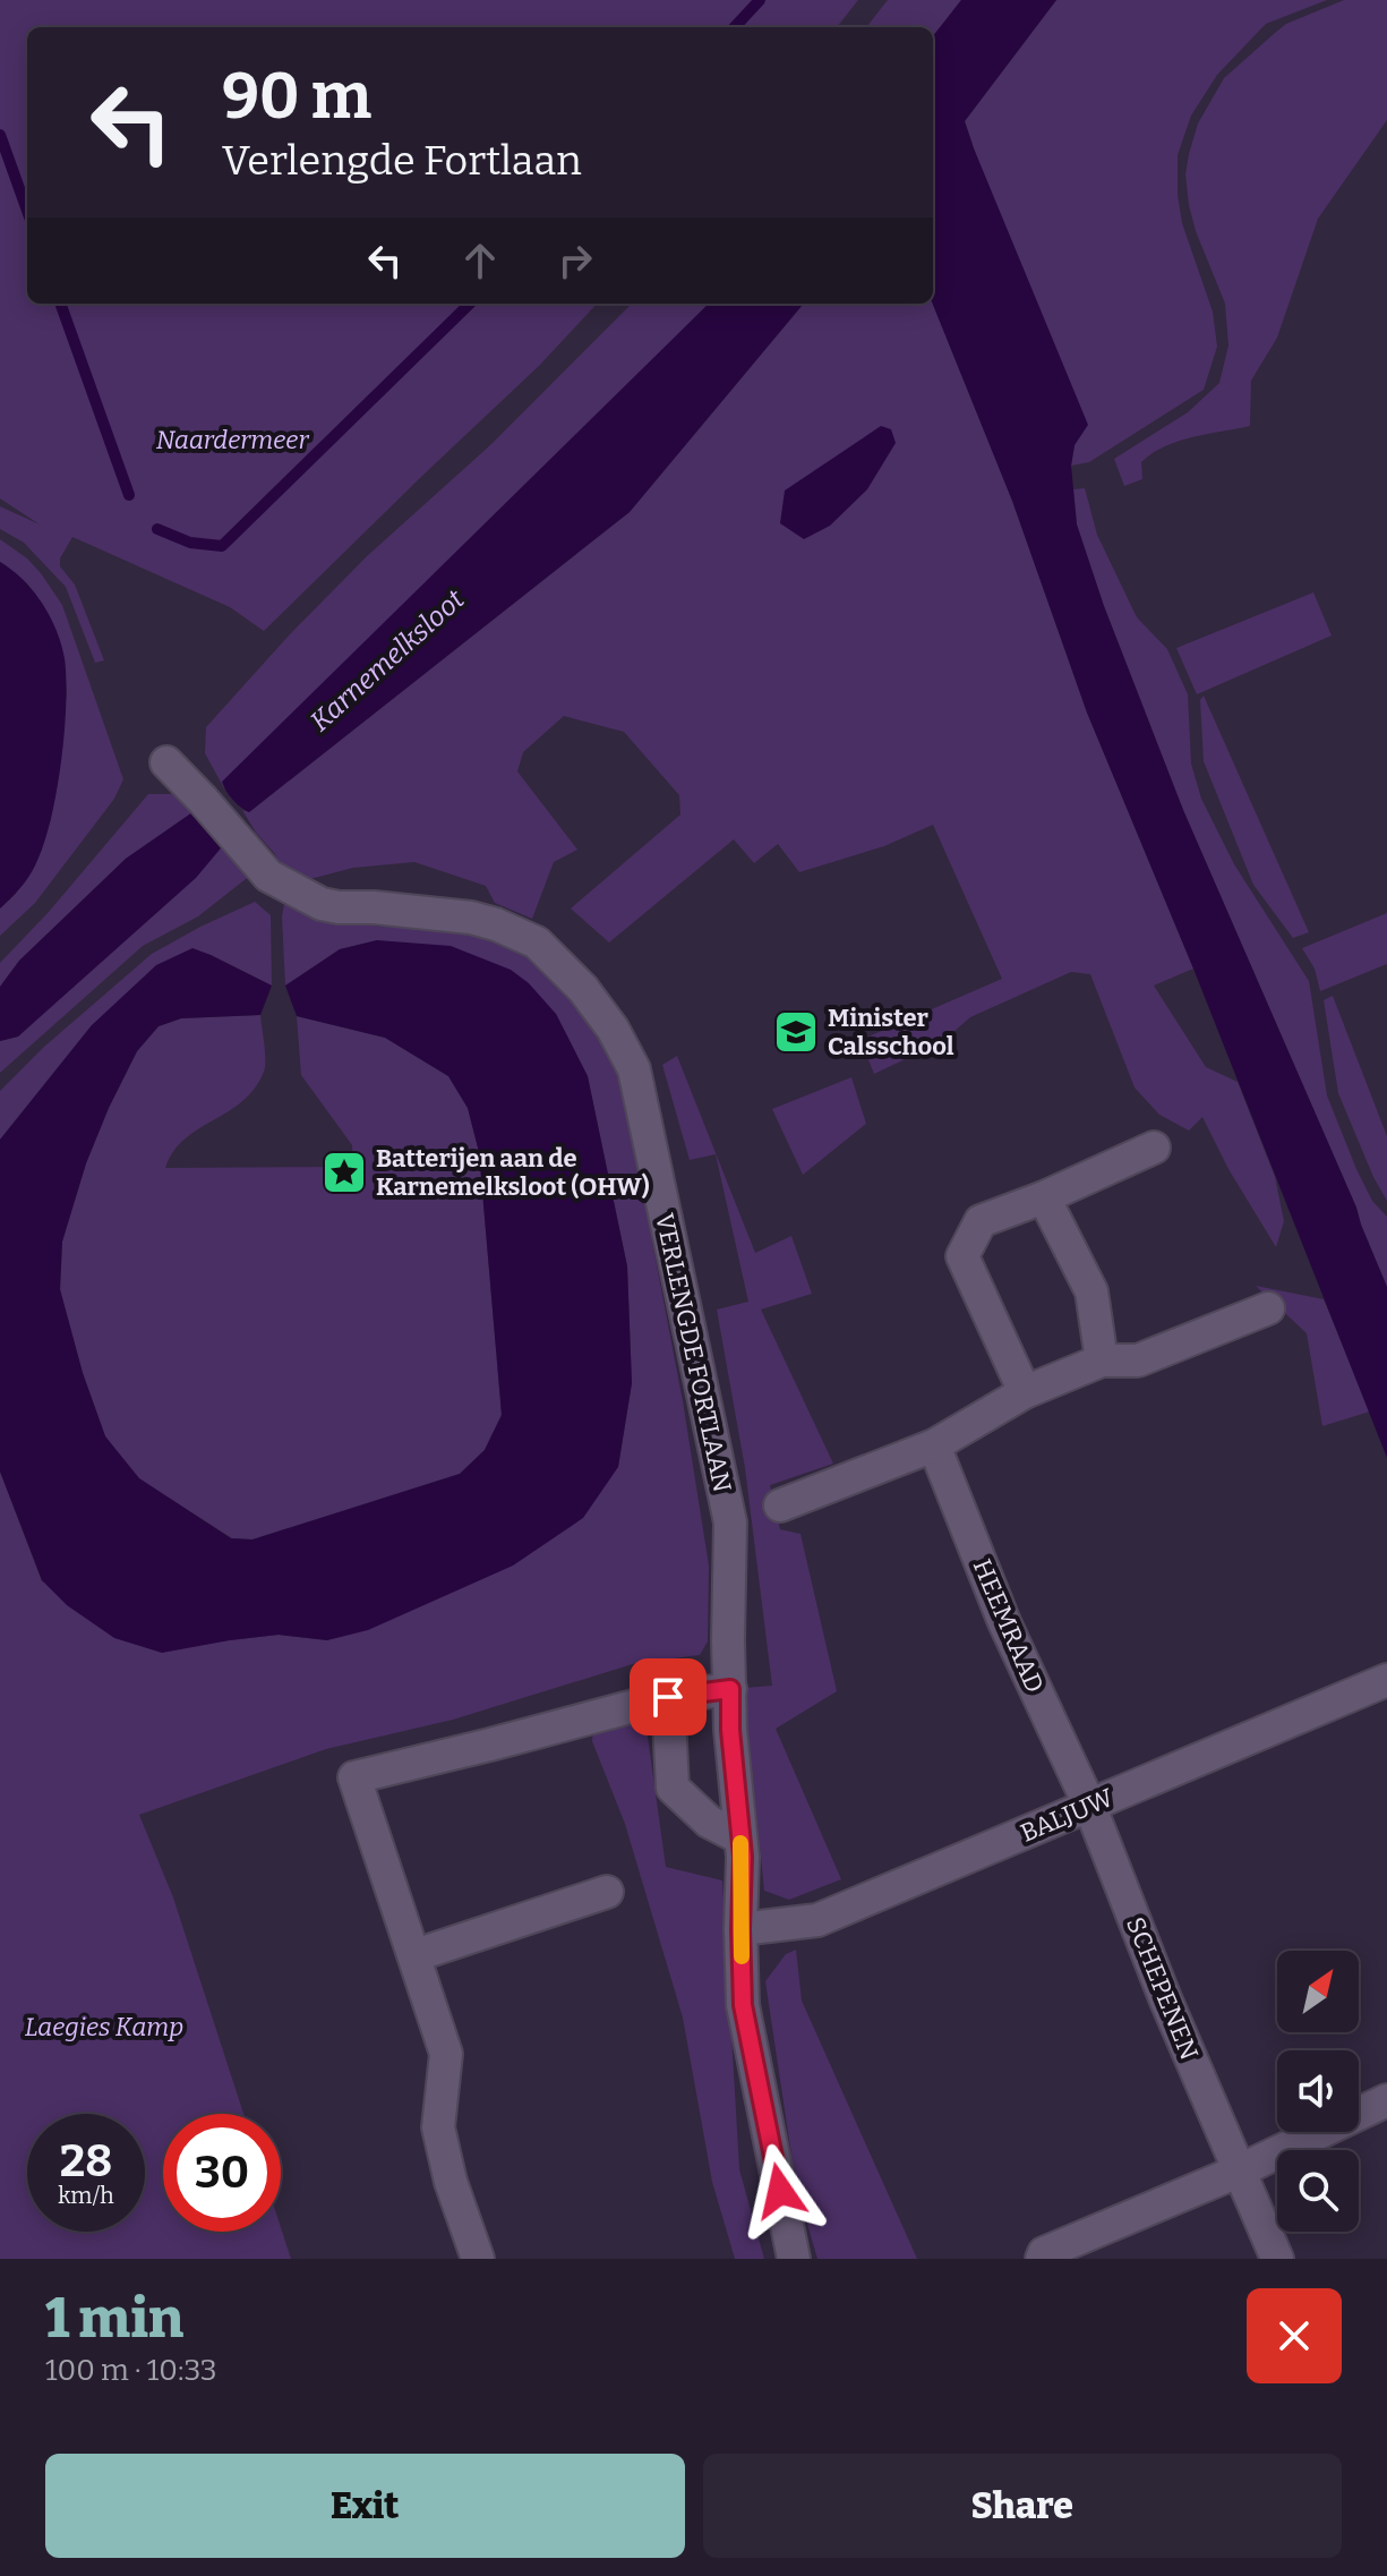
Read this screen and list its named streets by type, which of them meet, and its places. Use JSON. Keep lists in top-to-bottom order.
{
  "streets": {
    "street": [
      "VERLENGDE FORTLAAN",
      "HEEMRAAD",
      "BALJUW",
      "SCHEPENEN"
    ]
  },
  "crossings": [
    ["VERLENGDE FORTLAAN", "BALJUW"],
    ["HEEMRAAD", "BALJUW"],
    ["HEEMRAAD", "SCHEPENEN"],
    ["BALJUW", "SCHEPENEN"]
  ],
  "water": ["Karnemelksloot"],
  "parks": ["Naardermeer", "Laegies Kamp"],
  "places": {
    "school or university": ["Minister Calsschool"],
    "place": ["Batterijen aan de Karnemelksloot (OHW)"]
  },
  "north": "top right",
  "page": {
    "turn": ["90 m", "Verlengde Fortlaan"],
    "speed": "28 km/h",
    "limit": "30",
    "heading": ["1 min", "100 m · 10:33"],
    "buttons": ["Exit", "Share"]
  }
}
